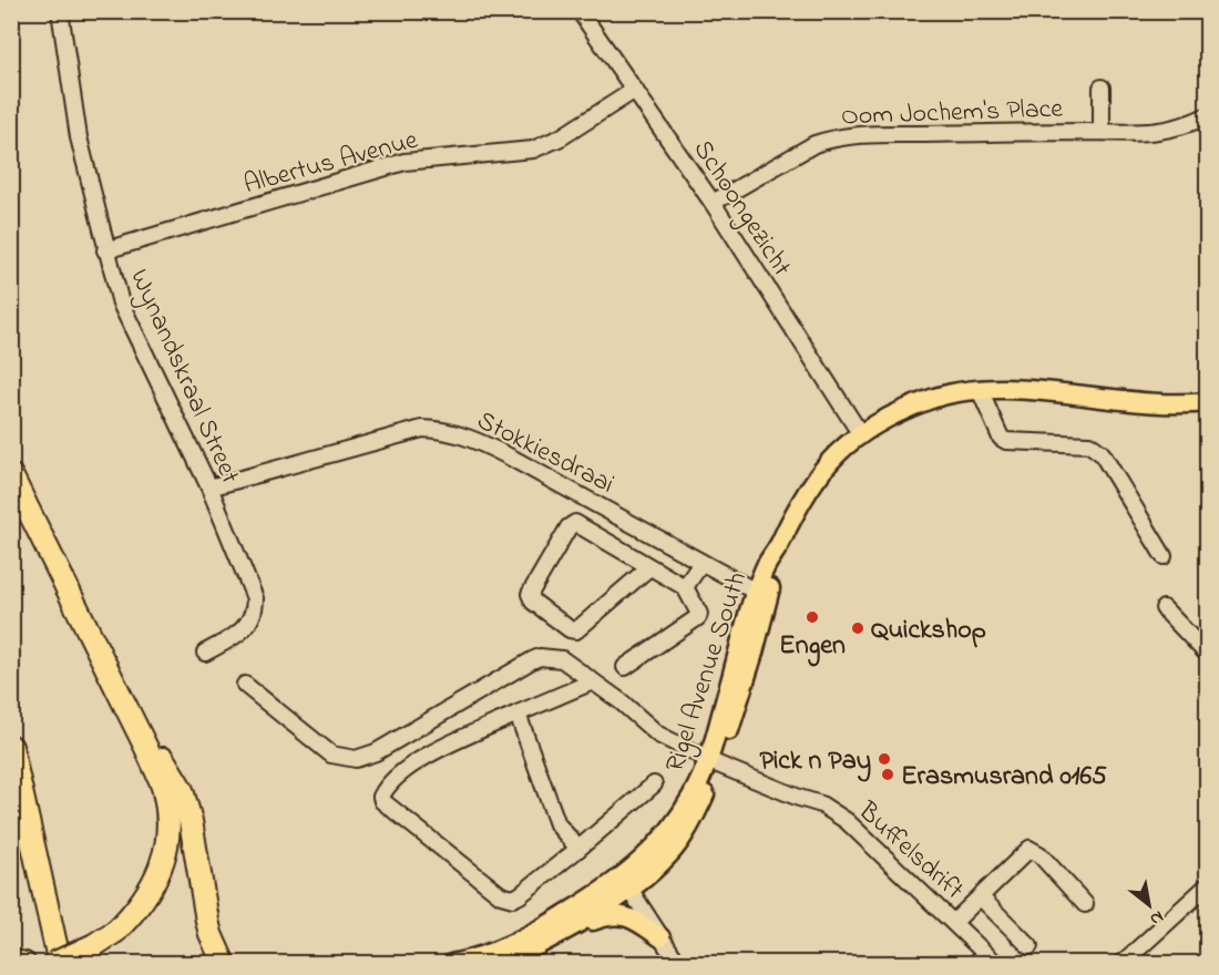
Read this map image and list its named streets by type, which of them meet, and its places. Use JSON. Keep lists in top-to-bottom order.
{
  "streets": {
    "main road": ["Rigel Avenue South"],
    "street": [
      "Oom Jochem's Place",
      "Albertus Avenue",
      "Schoongezicht",
      "Wynandskraal Street",
      "Stokkiesdraai",
      "Buffelsdrift"
    ]
  },
  "crossings": [
    ["Oom Jochem's Place", "Schoongezicht"],
    ["Albertus Avenue", "Schoongezicht"],
    ["Albertus Avenue", "Wynandskraal Street"],
    ["Schoongezicht", "Rigel Avenue South"],
    ["Wynandskraal Street", "Stokkiesdraai"],
    ["Stokkiesdraai", "Rigel Avenue South"],
    ["Rigel Avenue South", "Buffelsdrift"]
  ],
  "places": [
    "Engen",
    "Quickshop",
    "Pick n Pay",
    "Erasmusrand 0165"
  ],
  "north": "bottom right"
}
